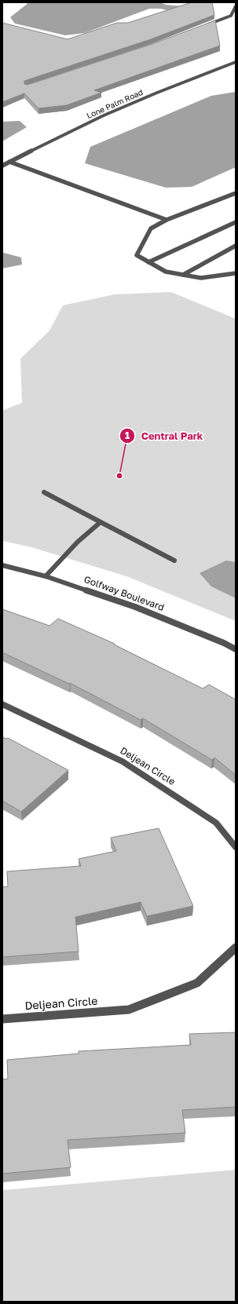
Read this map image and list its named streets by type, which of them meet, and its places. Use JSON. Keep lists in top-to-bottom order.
{
  "streets": {
    "street": ["Lone Palm Road", "Golfway Boulevard", "Deljean Circle"]
  },
  "places": ["Central Park"]
}
